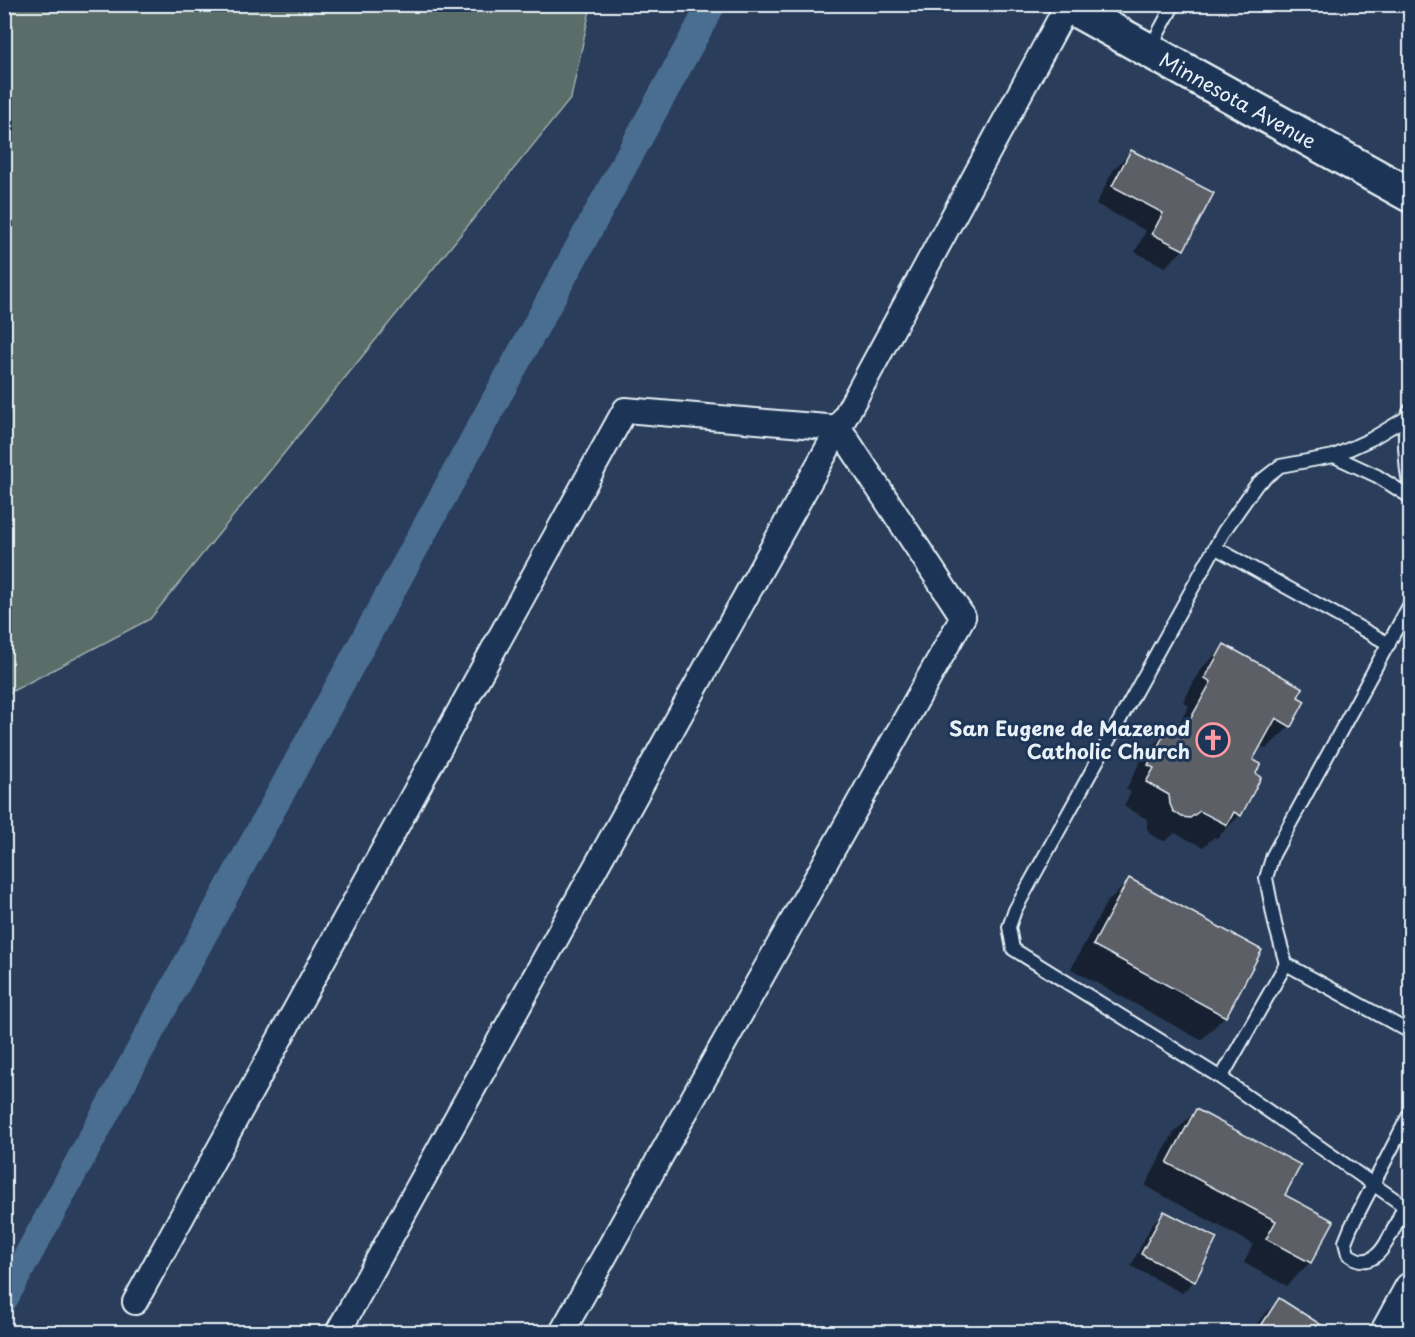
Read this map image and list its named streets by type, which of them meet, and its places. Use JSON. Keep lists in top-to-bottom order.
{
  "streets": {
    "main road": ["Minnesota Avenue"]
  },
  "places": {
    "church": ["San Eugene de Mazenod Catholic Church"]
  }
}
